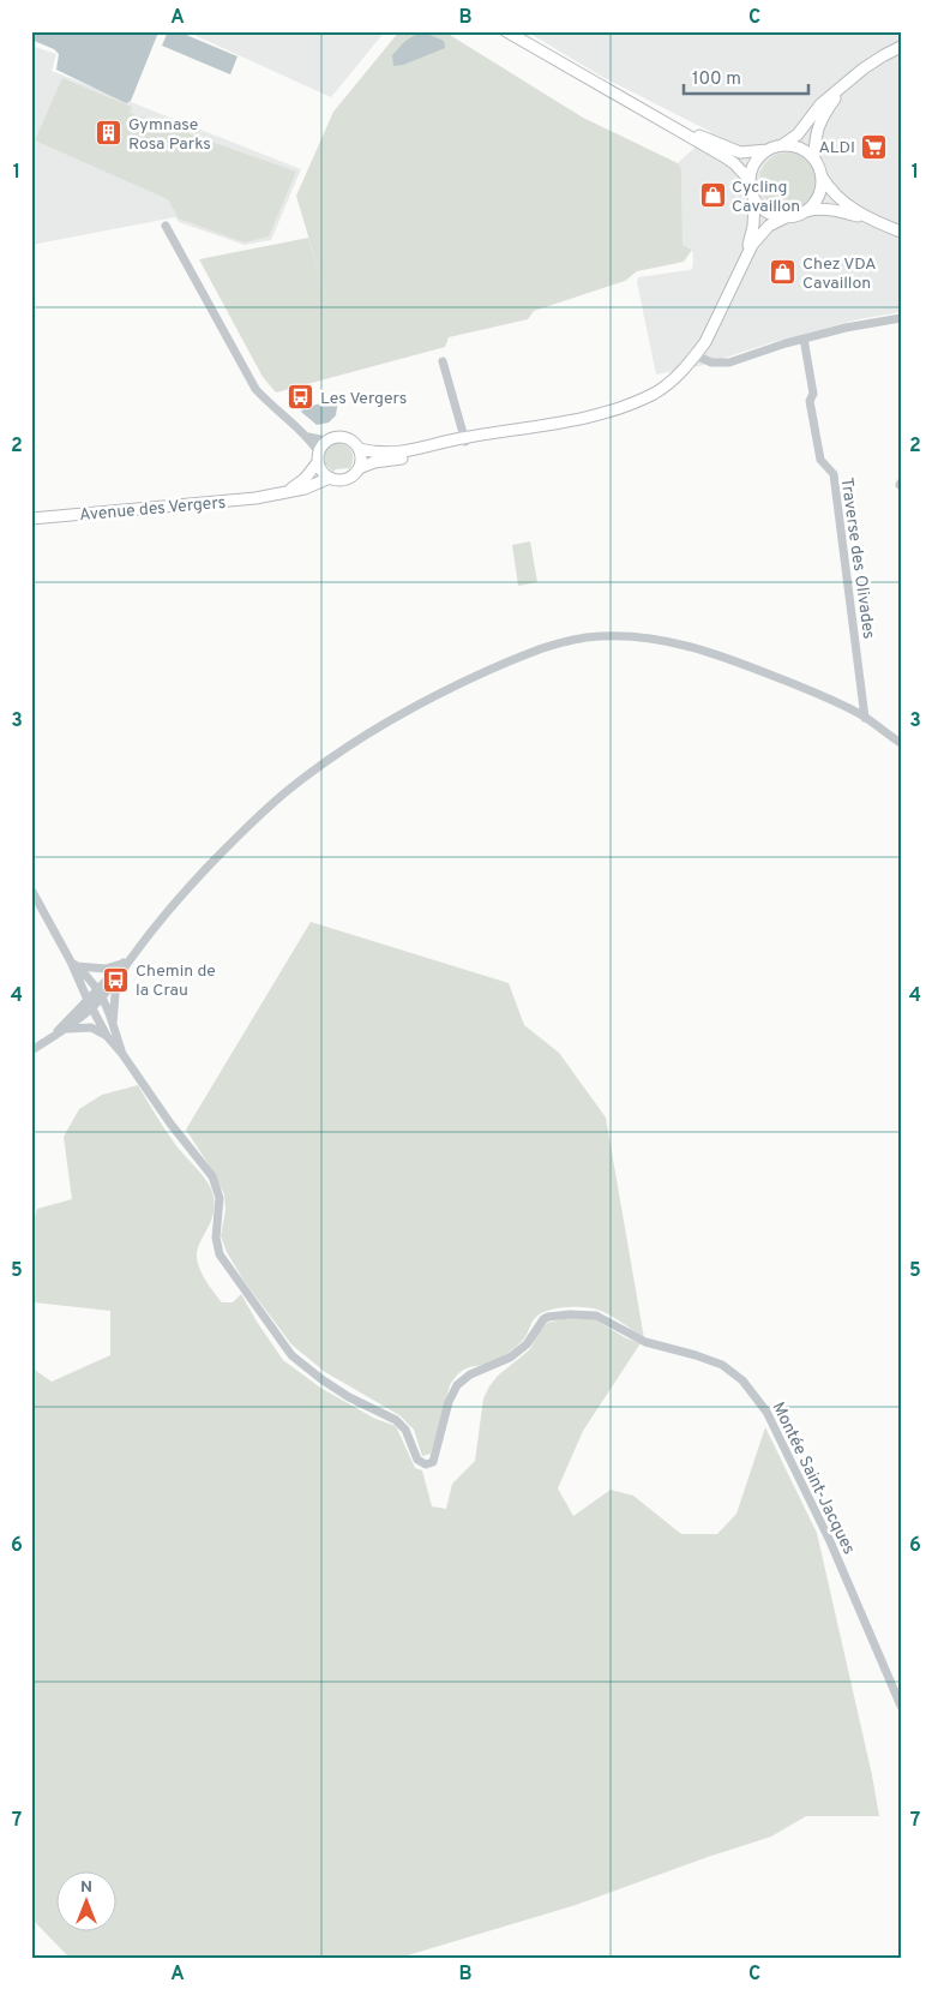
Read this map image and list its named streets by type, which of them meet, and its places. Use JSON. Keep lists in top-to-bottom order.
{
  "streets": {
    "main road": ["Avenue des Vergers"],
    "street": ["Traverse des Olivades", "Montée Saint-Jacques"]
  },
  "places": {
    "building": ["Gymnase Rosa Parks"],
    "supermarket": ["ALDI"],
    "shop": ["Cycling Cavaillon", "Chez VDA Cavaillon"],
    "bus stop": ["Les Vergers", "Chemin de la Crau"]
  },
  "scale_bar": "100 m",
  "north": "top",
  "grid": {
    "columns": ["A", "B", "C"],
    "rows": [
      "1",
      "2",
      "3",
      "4",
      "5",
      "6",
      "7"
    ]
  }
}
